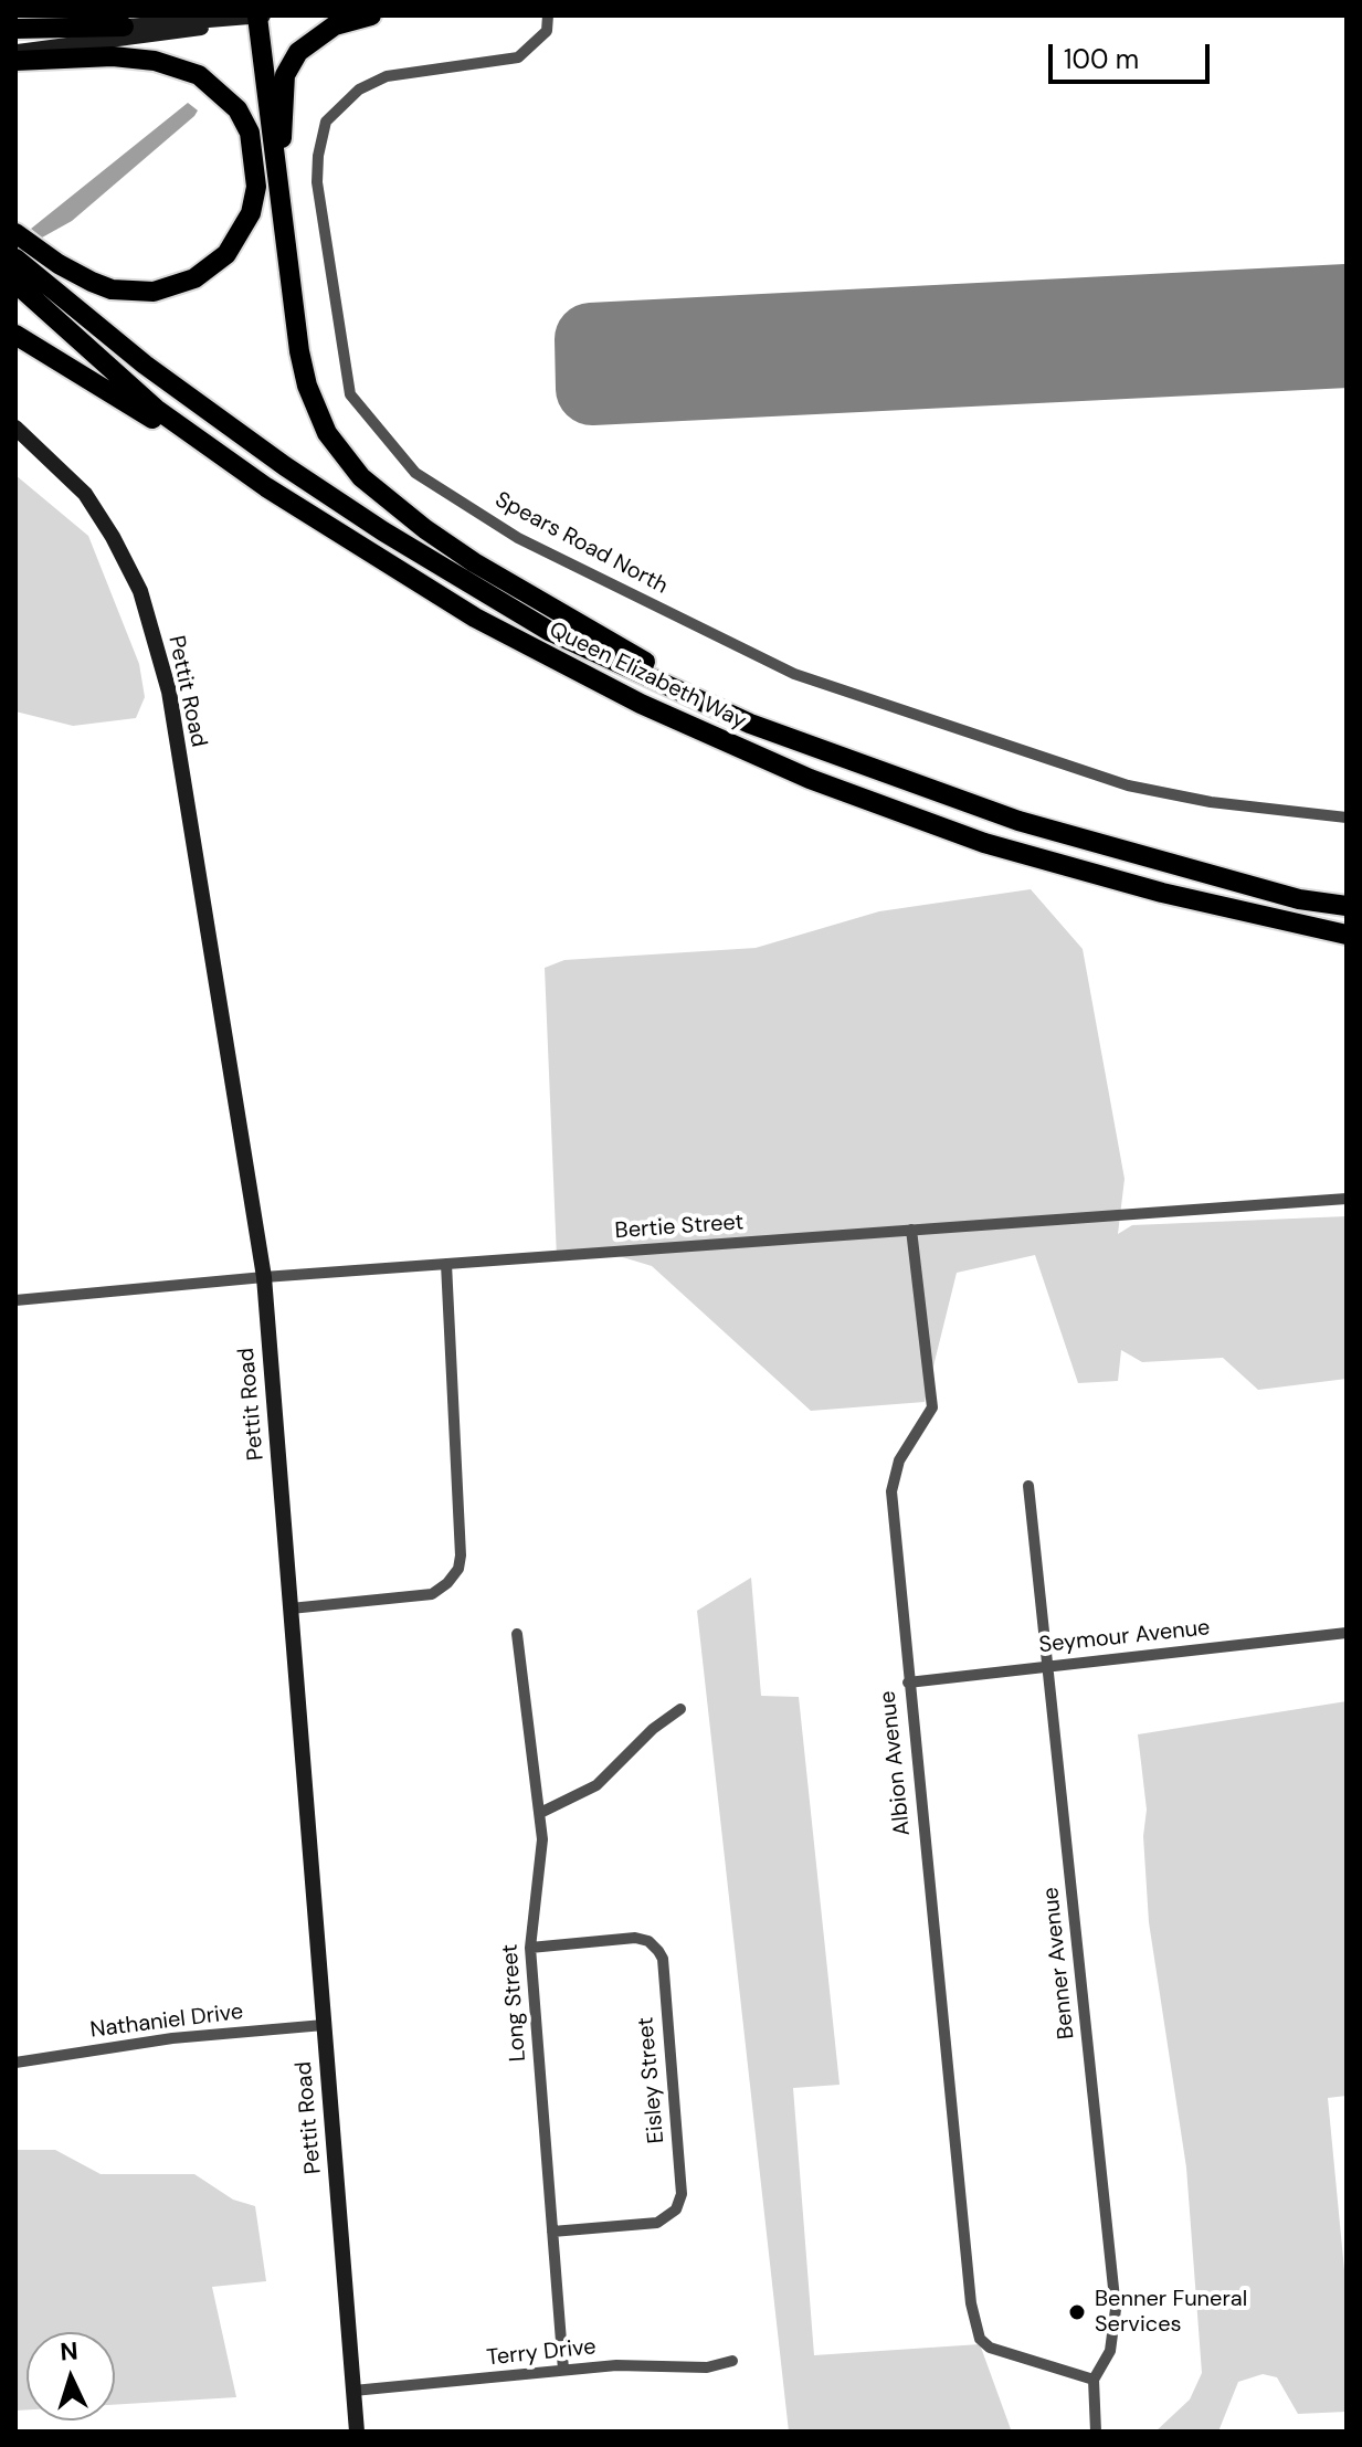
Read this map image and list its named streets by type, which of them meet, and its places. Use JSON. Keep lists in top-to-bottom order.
{
  "streets": {
    "highway": ["Queen Elizabeth Way"],
    "street": [
      "Spears Road North",
      "Pettit Road",
      "Bertie Street",
      "Seymour Avenue",
      "Albion Avenue",
      "Benner Avenue",
      "Long Street",
      "Nathaniel Drive",
      "Eisley Street",
      "Terry Drive"
    ]
  },
  "crossings": [
    ["Pettit Road", "Bertie Street"],
    ["Pettit Road", "Nathaniel Drive"],
    ["Pettit Road", "Terry Drive"],
    ["Bertie Street", "Albion Avenue"],
    ["Seymour Avenue", "Albion Avenue"],
    ["Seymour Avenue", "Benner Avenue"],
    ["Albion Avenue", "Benner Avenue"],
    ["Long Street", "Eisley Street"],
    ["Long Street", "Terry Drive"]
  ],
  "places": ["Benner Funeral Services"],
  "scale_bar": "100 m",
  "north": "top"
}
